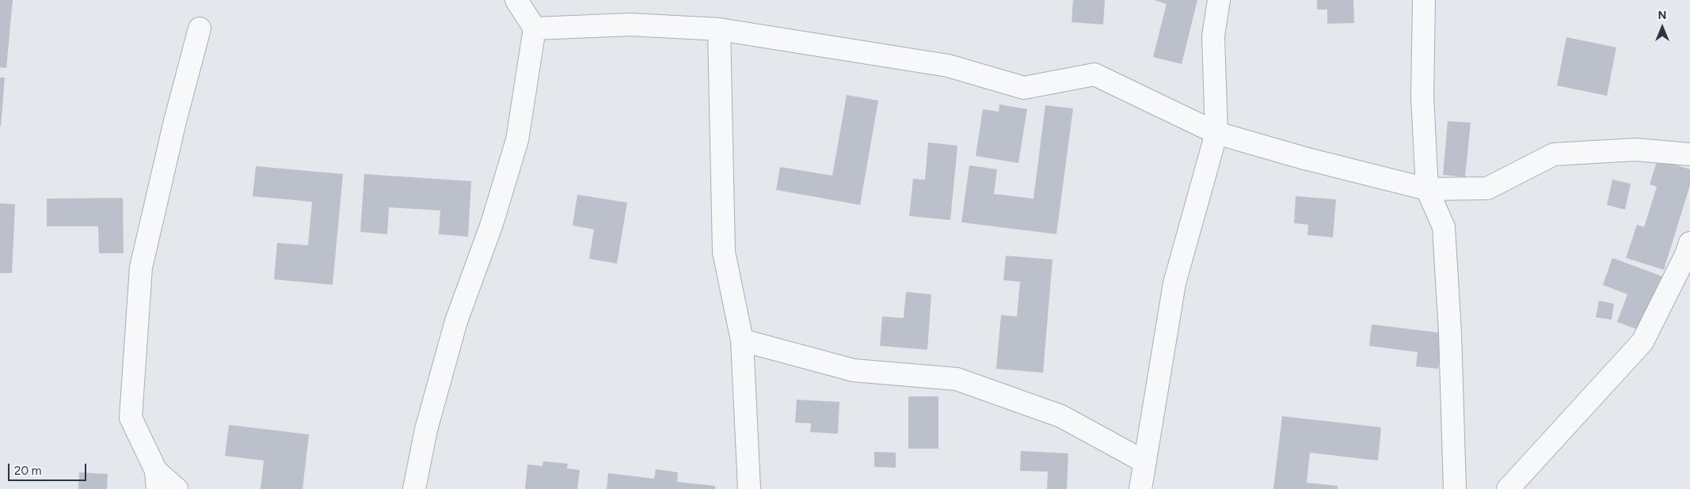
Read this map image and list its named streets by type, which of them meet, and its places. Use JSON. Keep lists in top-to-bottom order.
{
  "scale_bar": "20 m",
  "north": "top"
}
